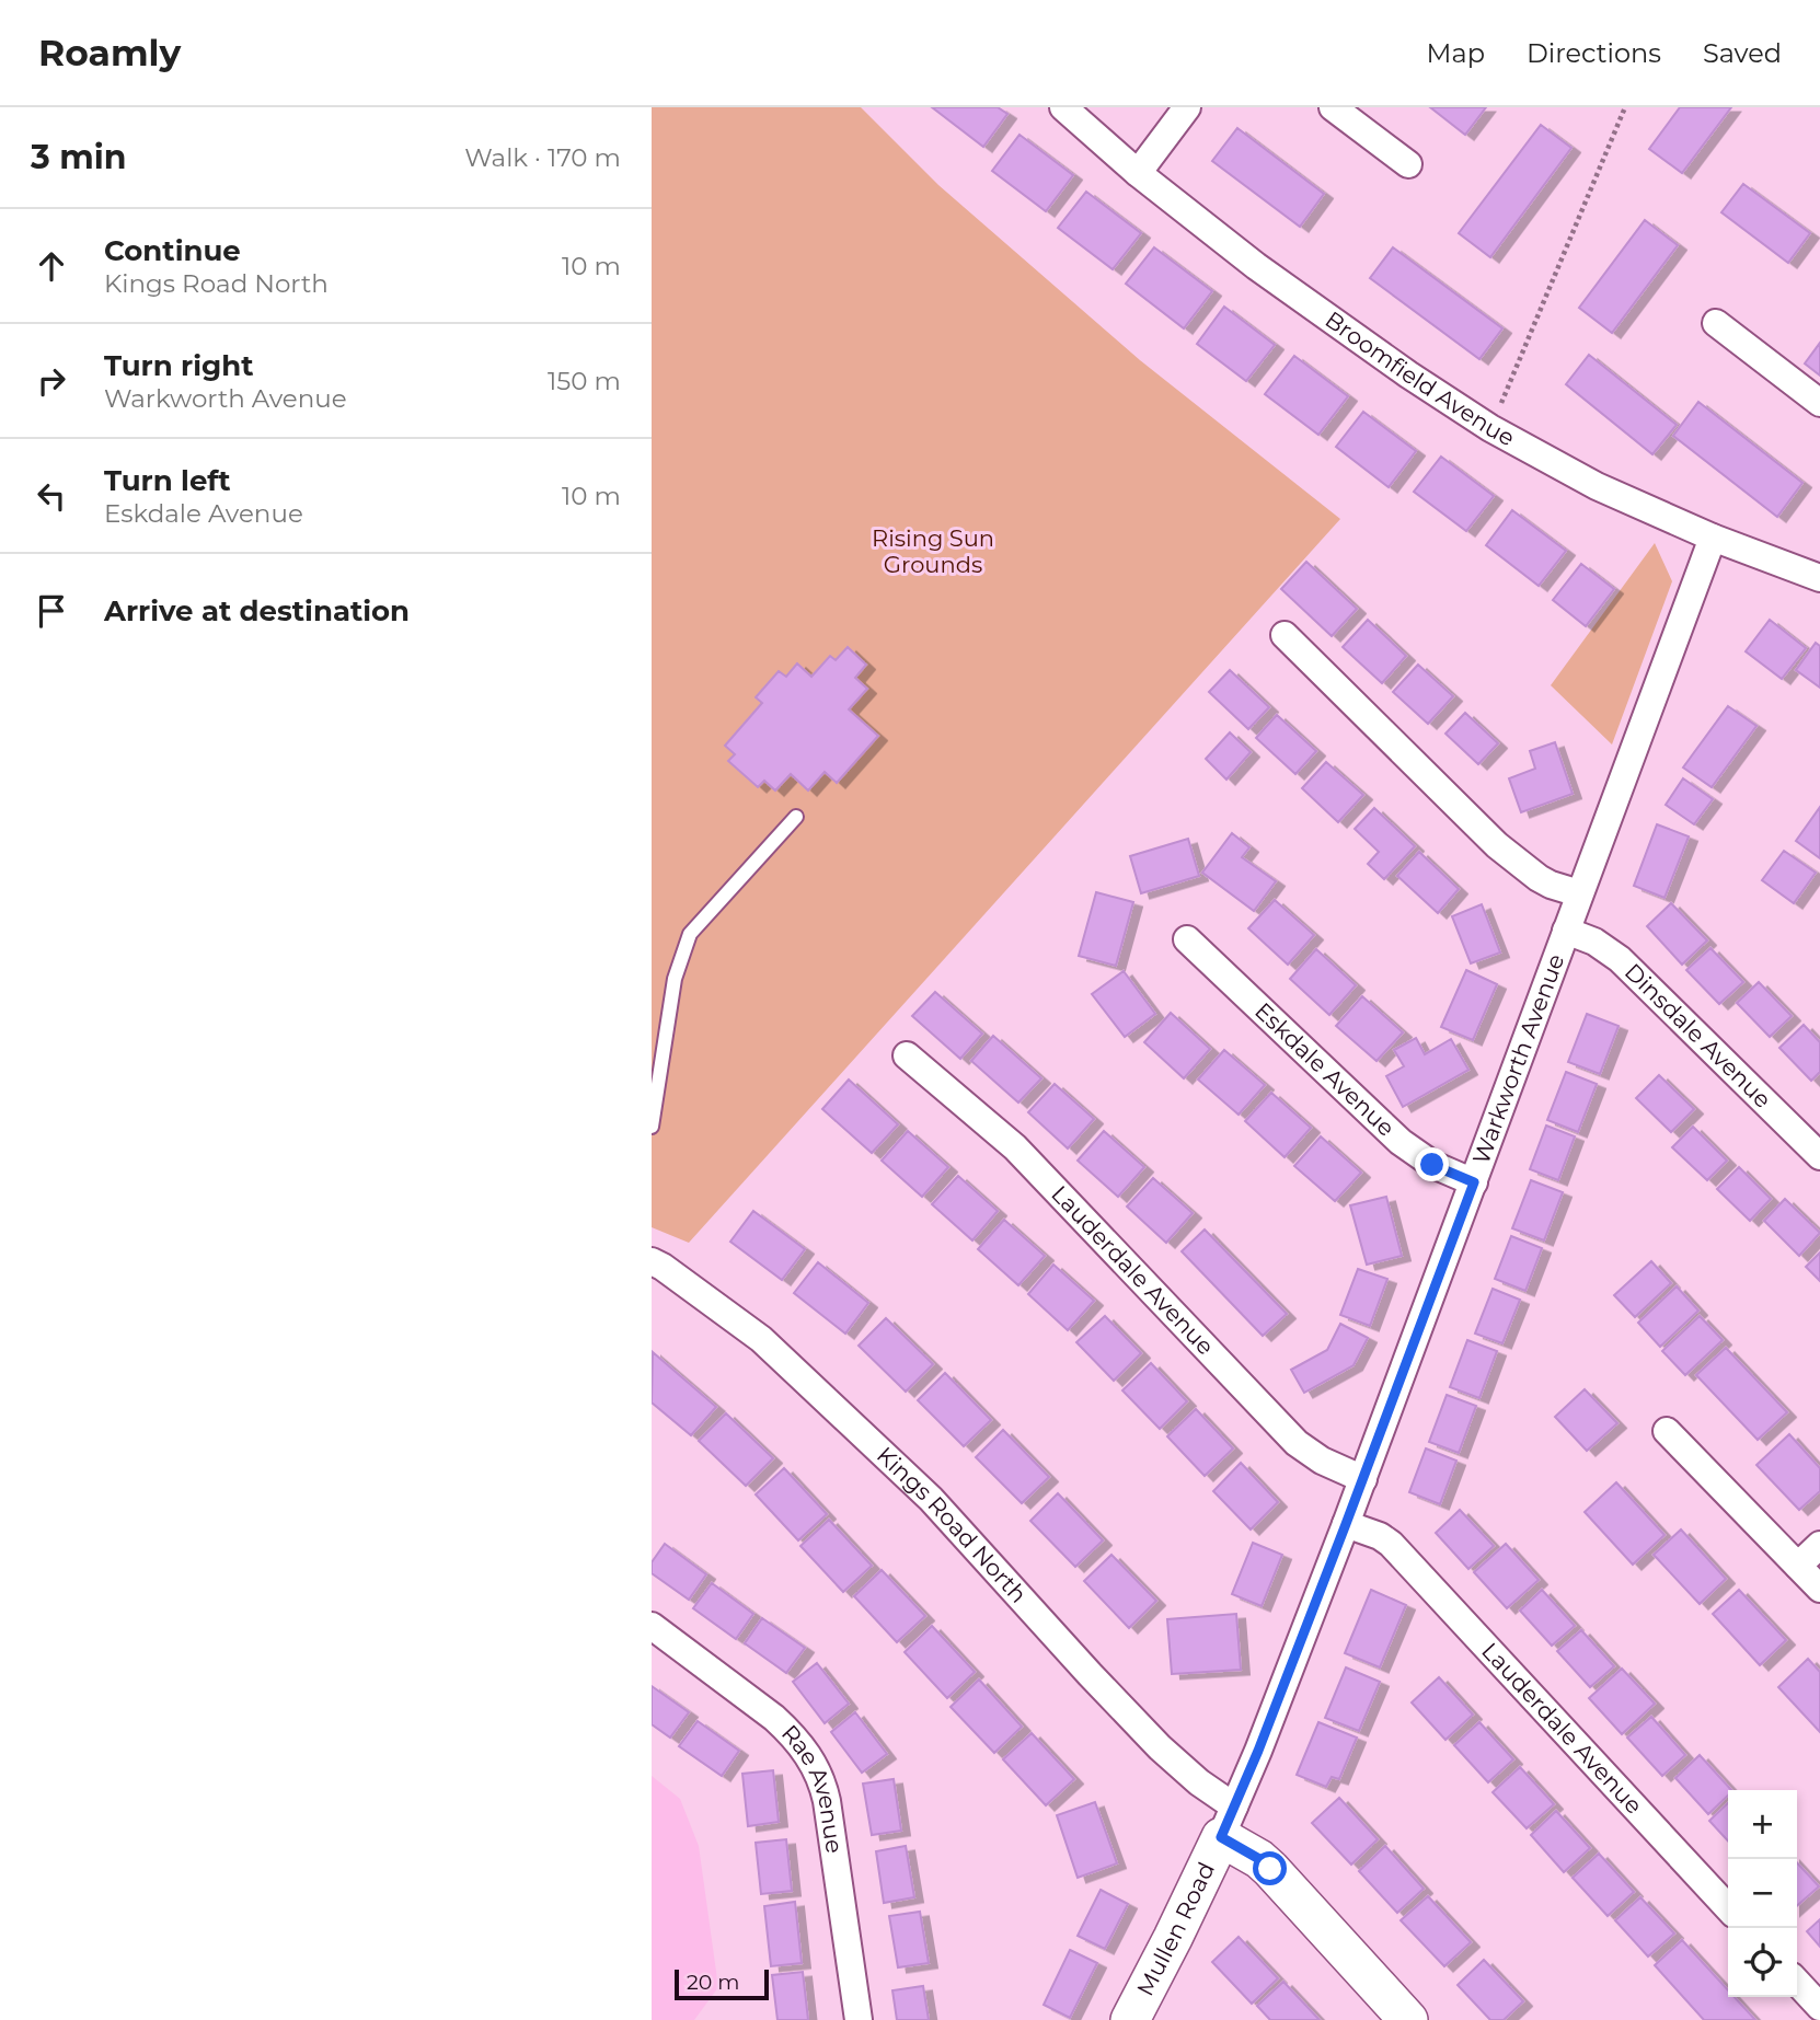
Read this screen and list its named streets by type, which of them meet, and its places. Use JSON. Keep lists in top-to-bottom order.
{
  "streets": {
    "street": [
      "Broomfield Avenue",
      "Dinsdale Avenue",
      "Warkworth Avenue",
      "Eskdale Avenue",
      "Lauderdale Avenue",
      "Kings Road North",
      "Rae Avenue",
      "Mullen Road"
    ]
  },
  "crossings": [
    ["Broomfield Avenue", "Warkworth Avenue"],
    ["Dinsdale Avenue", "Warkworth Avenue"],
    ["Warkworth Avenue", "Eskdale Avenue"],
    ["Warkworth Avenue", "Lauderdale Avenue"],
    ["Warkworth Avenue", "Kings Road North"],
    ["Warkworth Avenue", "Mullen Road"],
    ["Kings Road North", "Mullen Road"]
  ],
  "parks": ["Rising Sun Grounds"],
  "scale_bar": "20 m",
  "page": {
    "header": "Roamly",
    "nav": ["Map", "Directions", "Saved"],
    "heading": ["3 min", "Walk · 170 m"],
    "list": [
      ["Continue", "Kings Road North", "10 m"],
      ["Turn right", "Warkworth Avenue", "150 m"],
      ["Turn left", "Eskdale Avenue", "10 m"],
      "Arrive at destination"
    ],
    "map_buttons": ["+", "−"],
    "scale": "20 m"
  }
}
